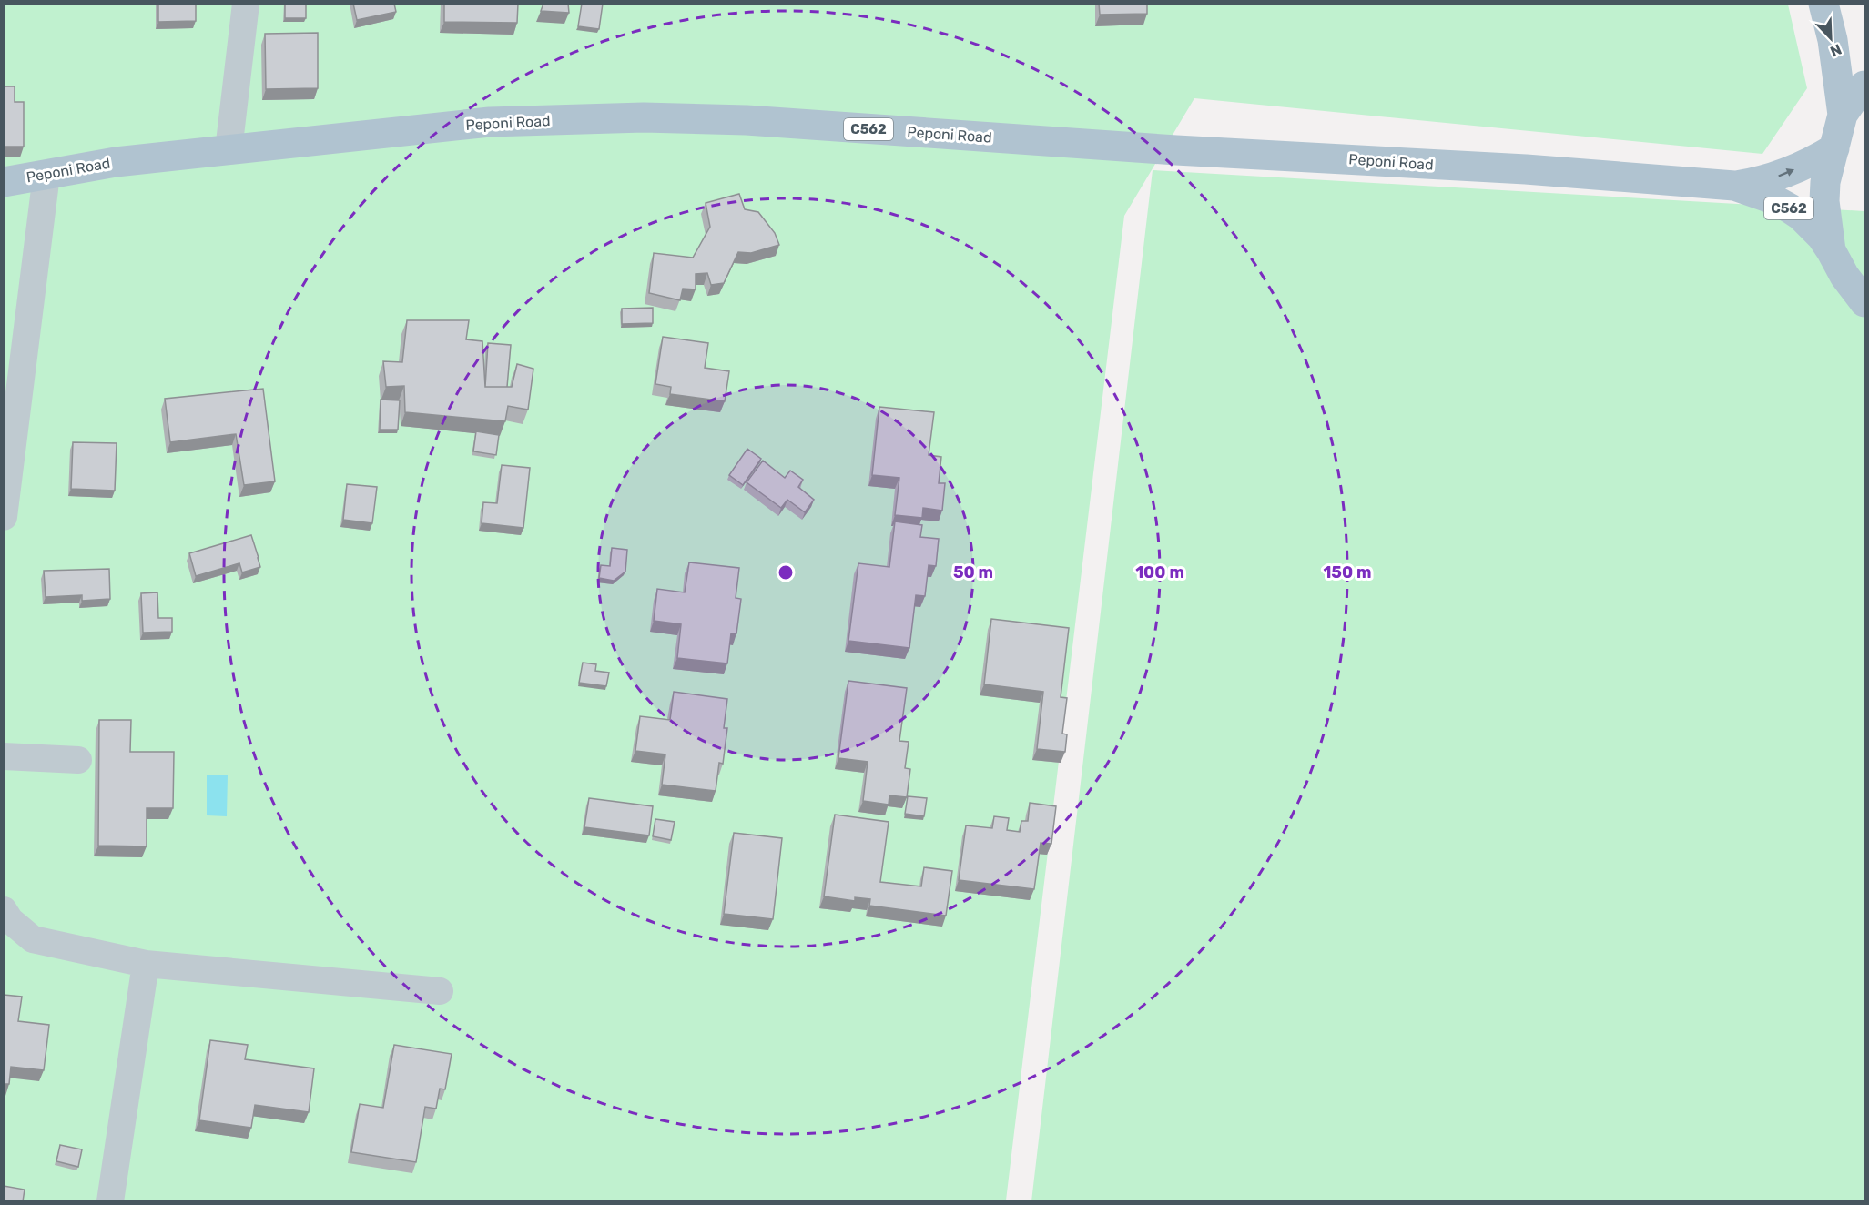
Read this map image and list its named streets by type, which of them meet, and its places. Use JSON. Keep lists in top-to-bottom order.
{
  "streets": {
    "main road": ["Peponi Road", "C562"]
  },
  "north": "bottom right",
  "rings": ["50 m", "100 m", "150 m"]
}
